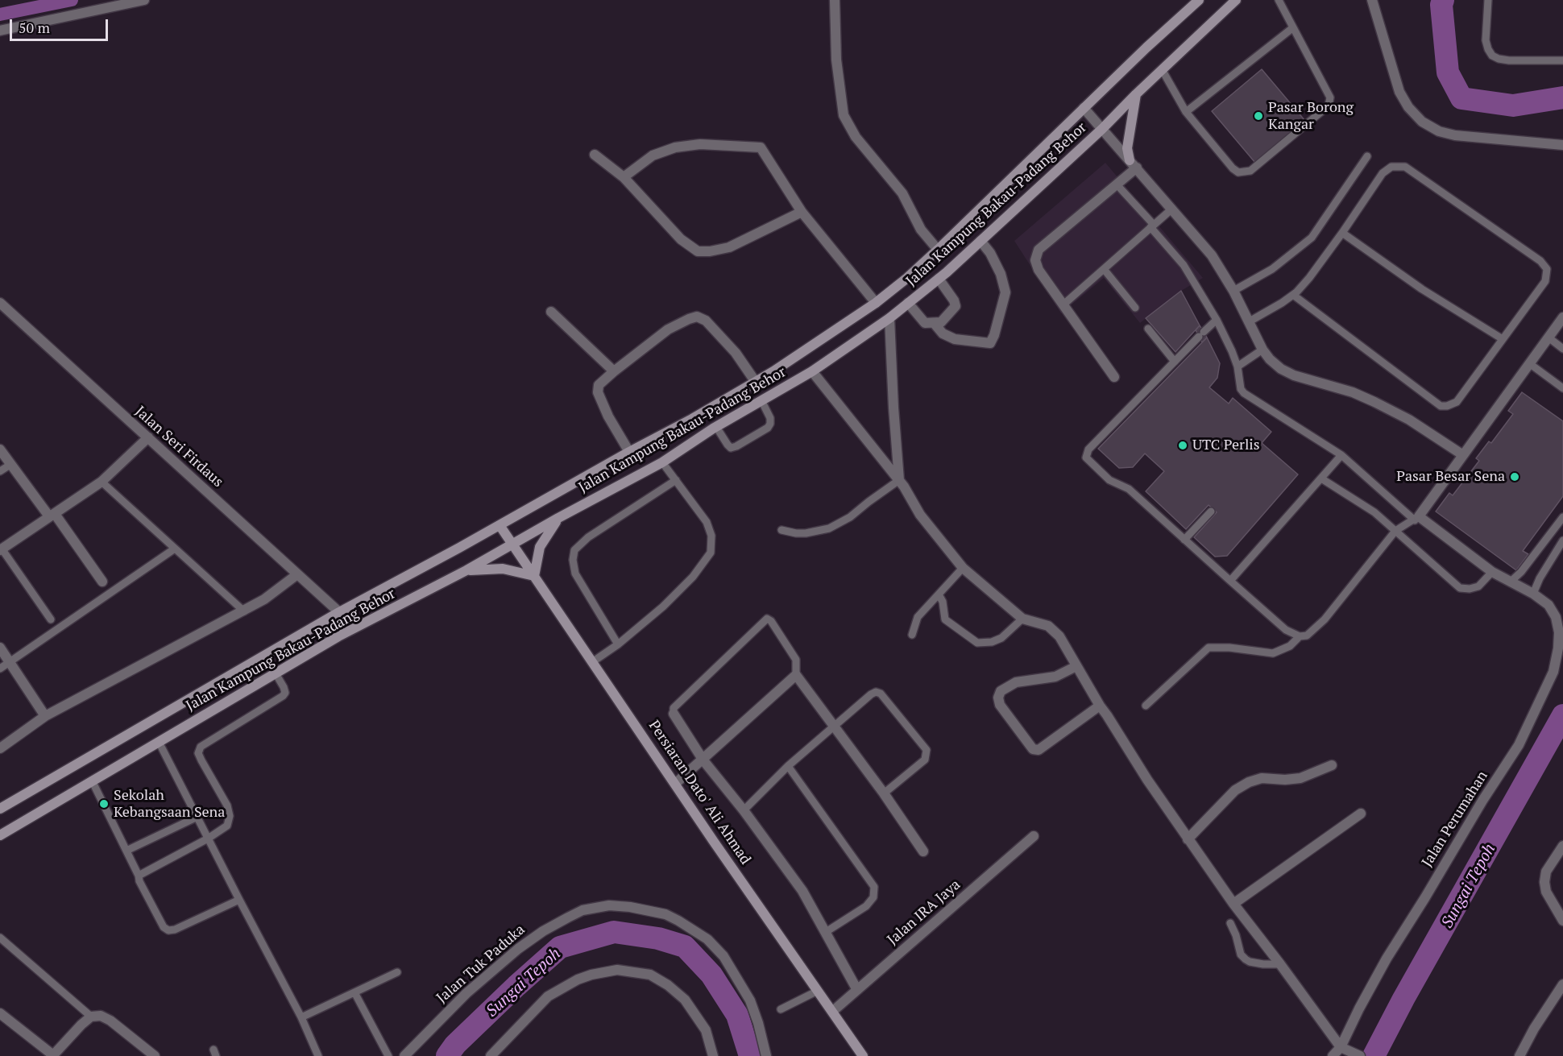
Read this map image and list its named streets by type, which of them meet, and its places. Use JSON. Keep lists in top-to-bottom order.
{
  "streets": {
    "street": [
      "Jalan Kampung Bakau-Padang Behor",
      "Jalan Seri Firdaus",
      "Persiaran Dato' Ali Ahmad",
      "Jalan Perumahan",
      "Jalan IRA Jaya",
      "Jalan Tuk Paduka"
    ]
  },
  "crossings": [
    ["Jalan Kampung Bakau-Padang Behor", "Jalan Seri Firdaus"],
    ["Jalan Kampung Bakau-Padang Behor", "Persiaran Dato' Ali Ahmad"],
    ["Persiaran Dato' Ali Ahmad", "Jalan IRA Jaya"]
  ],
  "water": ["Sungai Tepoh"],
  "places": [
    "Pasar Borong Kangar",
    "UTC Perlis",
    "Pasar Besar Sena",
    "Sekolah Kebangsaan Sena"
  ],
  "scale_bar": "50 m"
}
